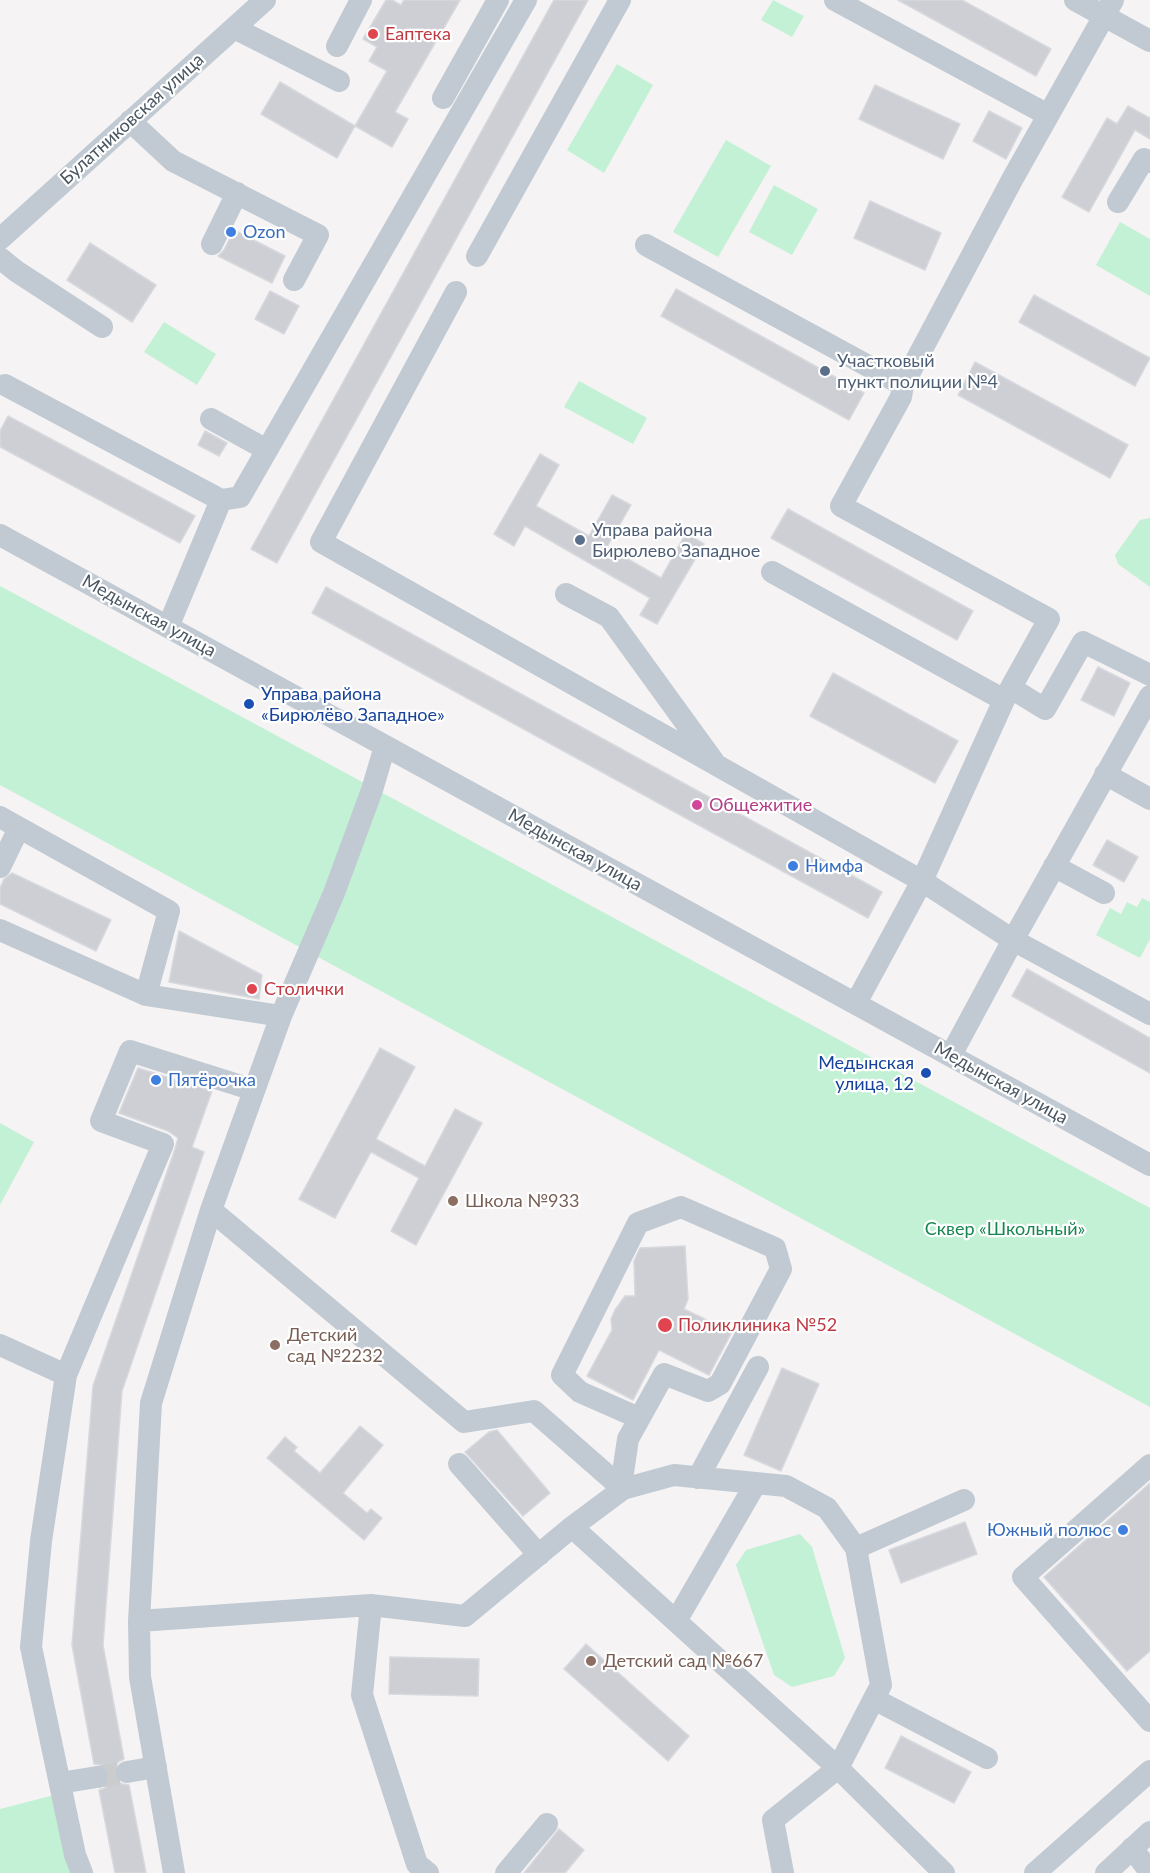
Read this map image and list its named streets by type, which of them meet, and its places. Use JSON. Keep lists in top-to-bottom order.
{
  "streets": {
    "street": ["Булатниковская улица", "Медынская улица"]
  },
  "parks": ["Сквер «Школьный»"],
  "places": [
    "Еаптека",
    "Ozon",
    "Участковый пункт полиции №4",
    "Управа района Бирюлево Западное",
    "Управа района «Бирюлёво Западное»",
    "Общежитие",
    "Нимфа",
    "Столички",
    "Медынская улица, 12",
    "Пятёрочка",
    "Школа №933",
    "Поликлиника №52",
    "Детский сад №2232",
    "Южный полюс",
    "Детский сад №667"
  ]
}
